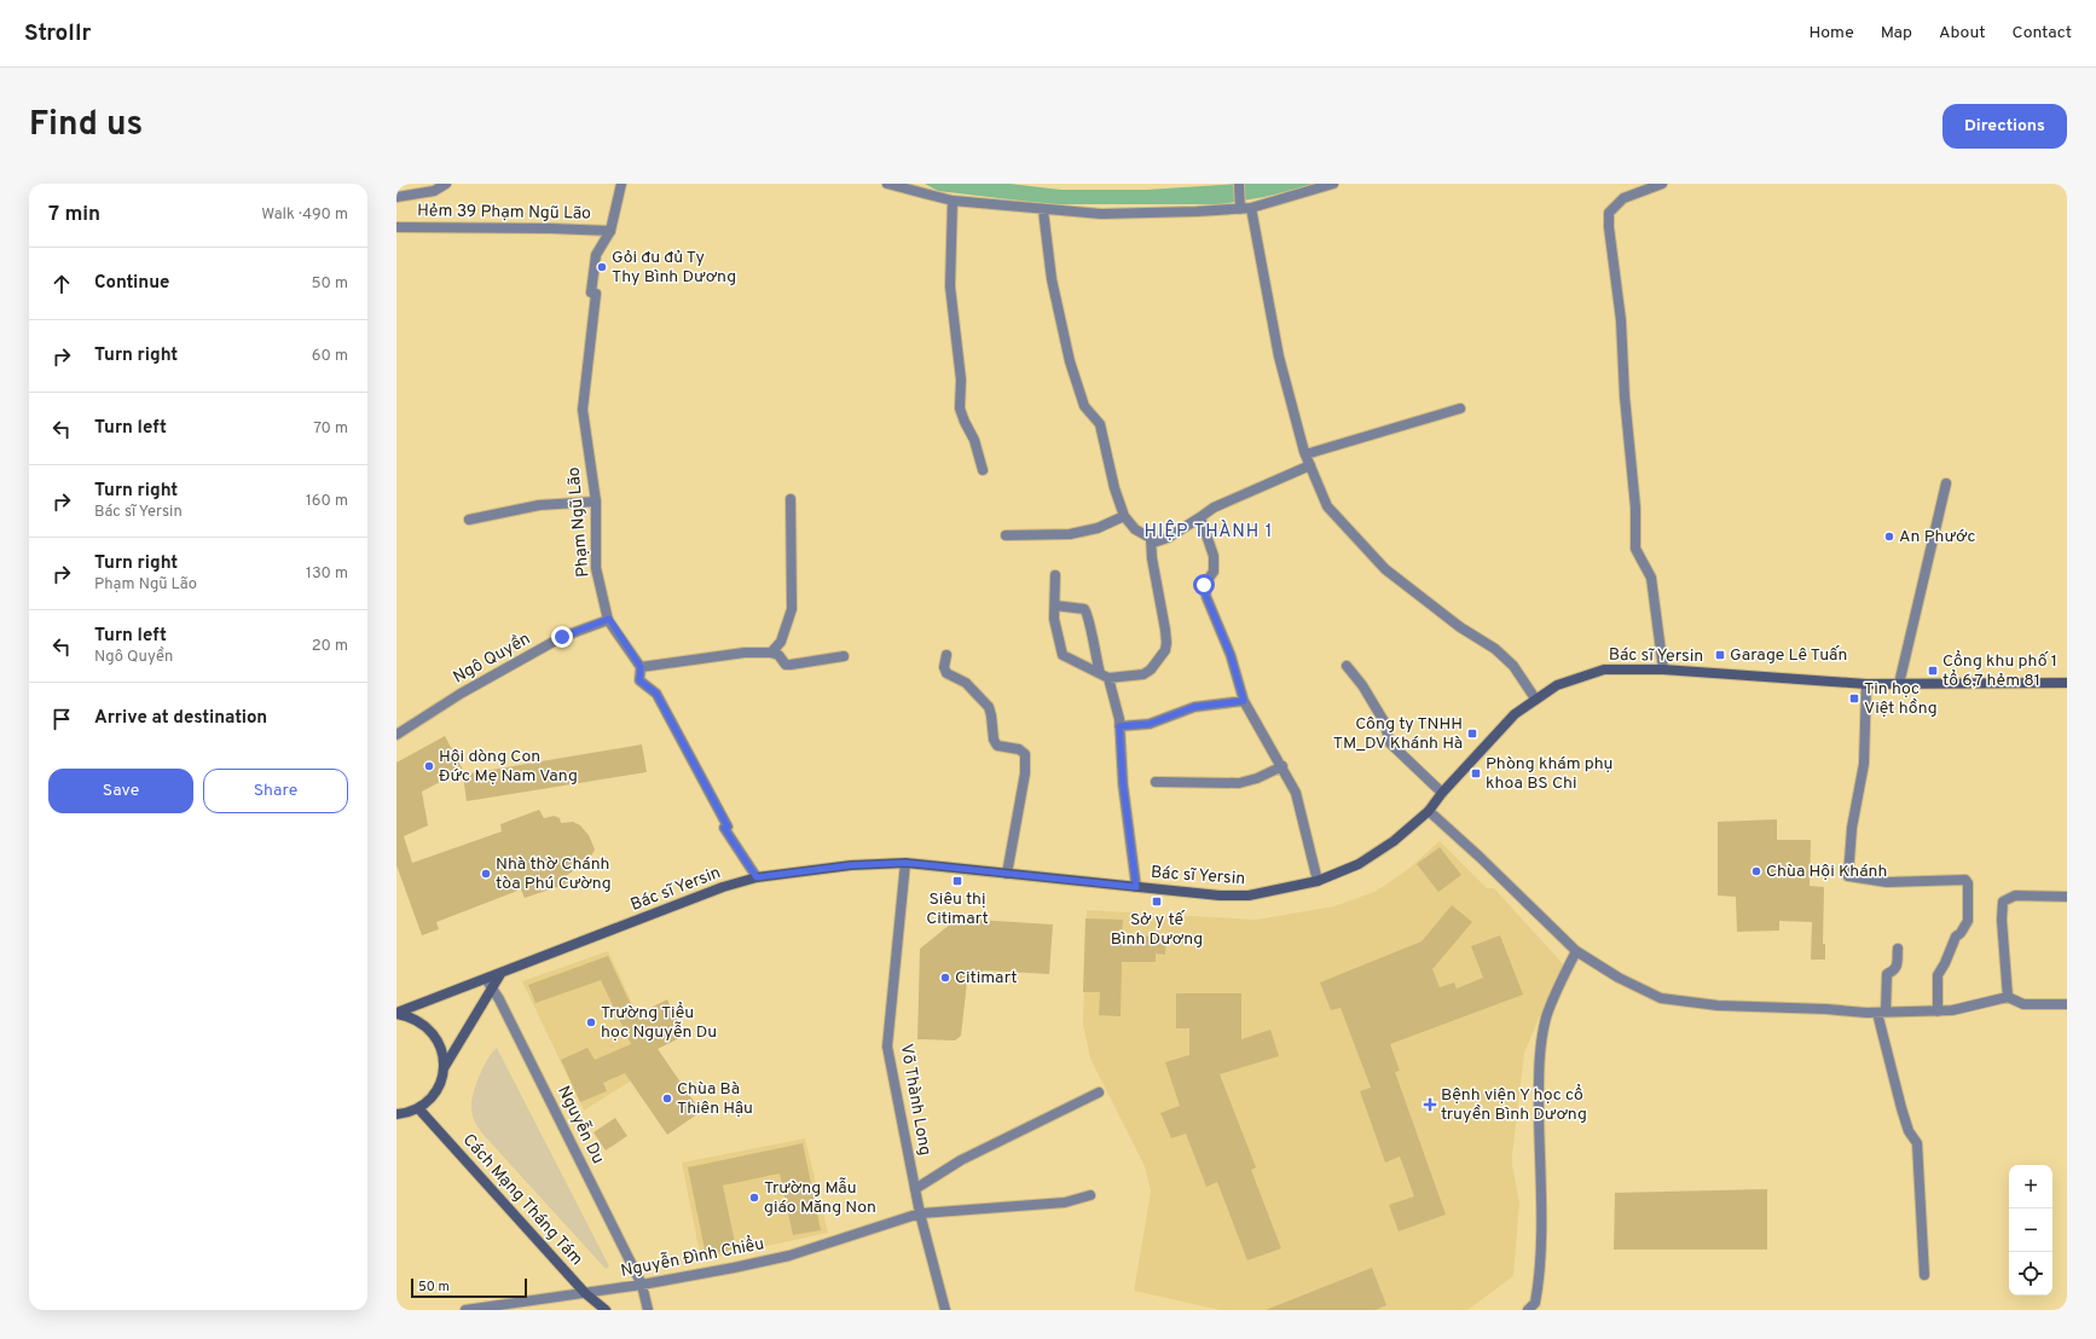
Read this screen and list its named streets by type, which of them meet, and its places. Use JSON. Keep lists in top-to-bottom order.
{
  "streets": {
    "main road": ["Bác sĩ Yersin", "Cách Mạng Tháng Tám"],
    "street": [
      "Hẻm 39 Phạm Ngũ Lão",
      "Phạm Ngũ Lão",
      "Ngô Quyền",
      "Võ Thành Long",
      "Nguyễn Du",
      "Nguyễn Đình Chiểu"
    ]
  },
  "crossings": [
    ["Hẻm 39 Phạm Ngũ Lão", "Phạm Ngũ Lão"],
    ["Phạm Ngũ Lão", "Bác sĩ Yersin"],
    ["Phạm Ngũ Lão", "Ngô Quyền"],
    ["Bác sĩ Yersin", "Võ Thành Long"],
    ["Bác sĩ Yersin", "Nguyễn Du"],
    ["Bác sĩ Yersin", "Cách Mạng Tháng Tám"],
    ["Võ Thành Long", "Nguyễn Đình Chiểu"],
    ["Nguyễn Du", "Nguyễn Đình Chiểu"],
    ["Cách Mạng Tháng Tám", "Nguyễn Đình Chiểu"]
  ],
  "districts": ["HIỆP THÀNH 1"],
  "places": {
    "other": [
      "Gỏi đu đủ Ty Thy Bình Dương",
      "An Phước",
      "Hội dòng Con Đức Mẹ Nam Vang",
      "Chùa Hội Khánh",
      "Nhà thờ Chánh tòa Phú Cường",
      "Citimart",
      "Trường Tiểu học Nguyễn Du",
      "Chùa Bà Thiên Hậu",
      "Trường Mẫu giáo Măng Non"
    ],
    "transit": [
      "Garage Lê Tuấn",
      "Cổng khu phố 1 tổ 6,7 hẻm 81",
      "Tin học Việt hồng",
      "Công ty TNHH TM_DV Khánh Hà",
      "Phòng khám phụ khoa BS Chi",
      "Siêu thị Citimart",
      "Sở y tế Bình Dương"
    ],
    "health": ["Bệnh viện Y học cổ truyền Bình Dương"]
  },
  "scale_bar": "50 m",
  "page": {
    "header": "Strollr",
    "nav": [
      "Home",
      "Map",
      "About",
      "Contact"
    ],
    "title": "Find us",
    "buttons": [
      "Directions",
      ["Save", "Share"]
    ],
    "heading": ["7 min", "Walk · 490 m"],
    "list": [
      ["Continue", "50 m"],
      ["Turn right", "60 m"],
      ["Turn left", "70 m"],
      ["Turn right", "Bác sĩ Yersin", "160 m"],
      ["Turn right", "Phạm Ngũ Lão", "130 m"],
      ["Turn left", "Ngô Quyền", "20 m"],
      "Arrive at destination"
    ],
    "map_buttons": ["+", "−"],
    "scale": "50 m"
  }
}
